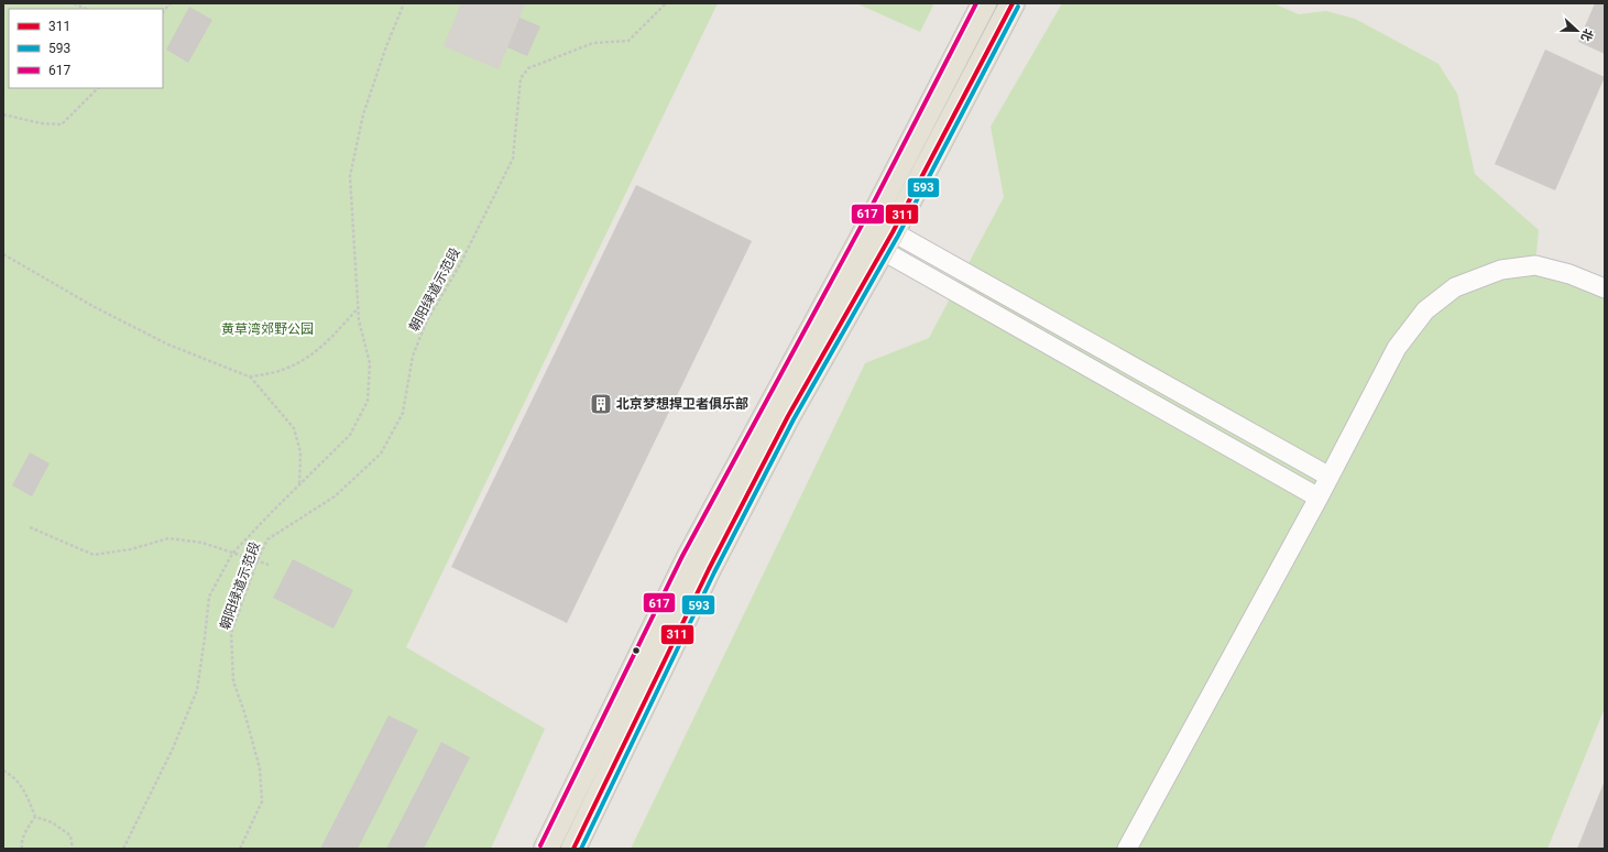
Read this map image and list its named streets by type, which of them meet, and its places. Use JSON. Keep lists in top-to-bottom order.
{
  "streets": {
    "path": ["朝阳绿道示范段"]
  },
  "parks": ["黄草湾郊野公园"],
  "places": {
    "building": ["北京梦想捍卫者俱乐部"]
  },
  "lines": ["transit line 311", "transit line 617", "transit line 593"],
  "legend": ["311", "593", "617"],
  "north": "right"
}
